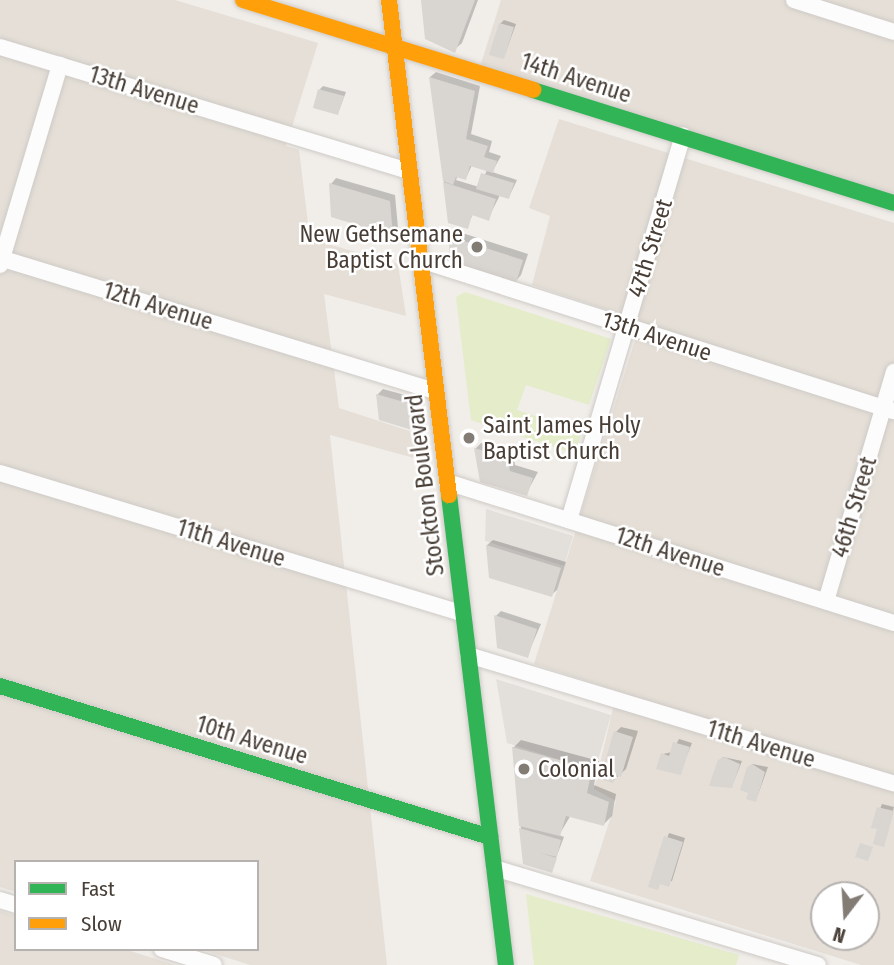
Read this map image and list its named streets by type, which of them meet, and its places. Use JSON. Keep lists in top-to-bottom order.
{
  "streets": {
    "street": [
      "14th Avenue",
      "13th Avenue",
      "47th Street",
      "12th Avenue",
      "Stockton Boulevard",
      "46th Street",
      "11th Avenue",
      "10th Avenue"
    ]
  },
  "crossings": [
    ["14th Avenue", "47th Street"],
    ["14th Avenue", "Stockton Boulevard"],
    ["13th Avenue", "47th Street"],
    ["13th Avenue", "Stockton Boulevard"],
    ["13th Avenue", "46th Street"],
    ["47th Street", "12th Avenue"],
    ["12th Avenue", "Stockton Boulevard"],
    ["12th Avenue", "46th Street"],
    ["Stockton Boulevard", "11th Avenue"],
    ["Stockton Boulevard", "10th Avenue"]
  ],
  "places": ["New Gethsemane Baptist Church", "Saint James Holy Baptist Church", "Colonial"],
  "legend": ["Fast", "Slow"],
  "north": "bottom"
}
